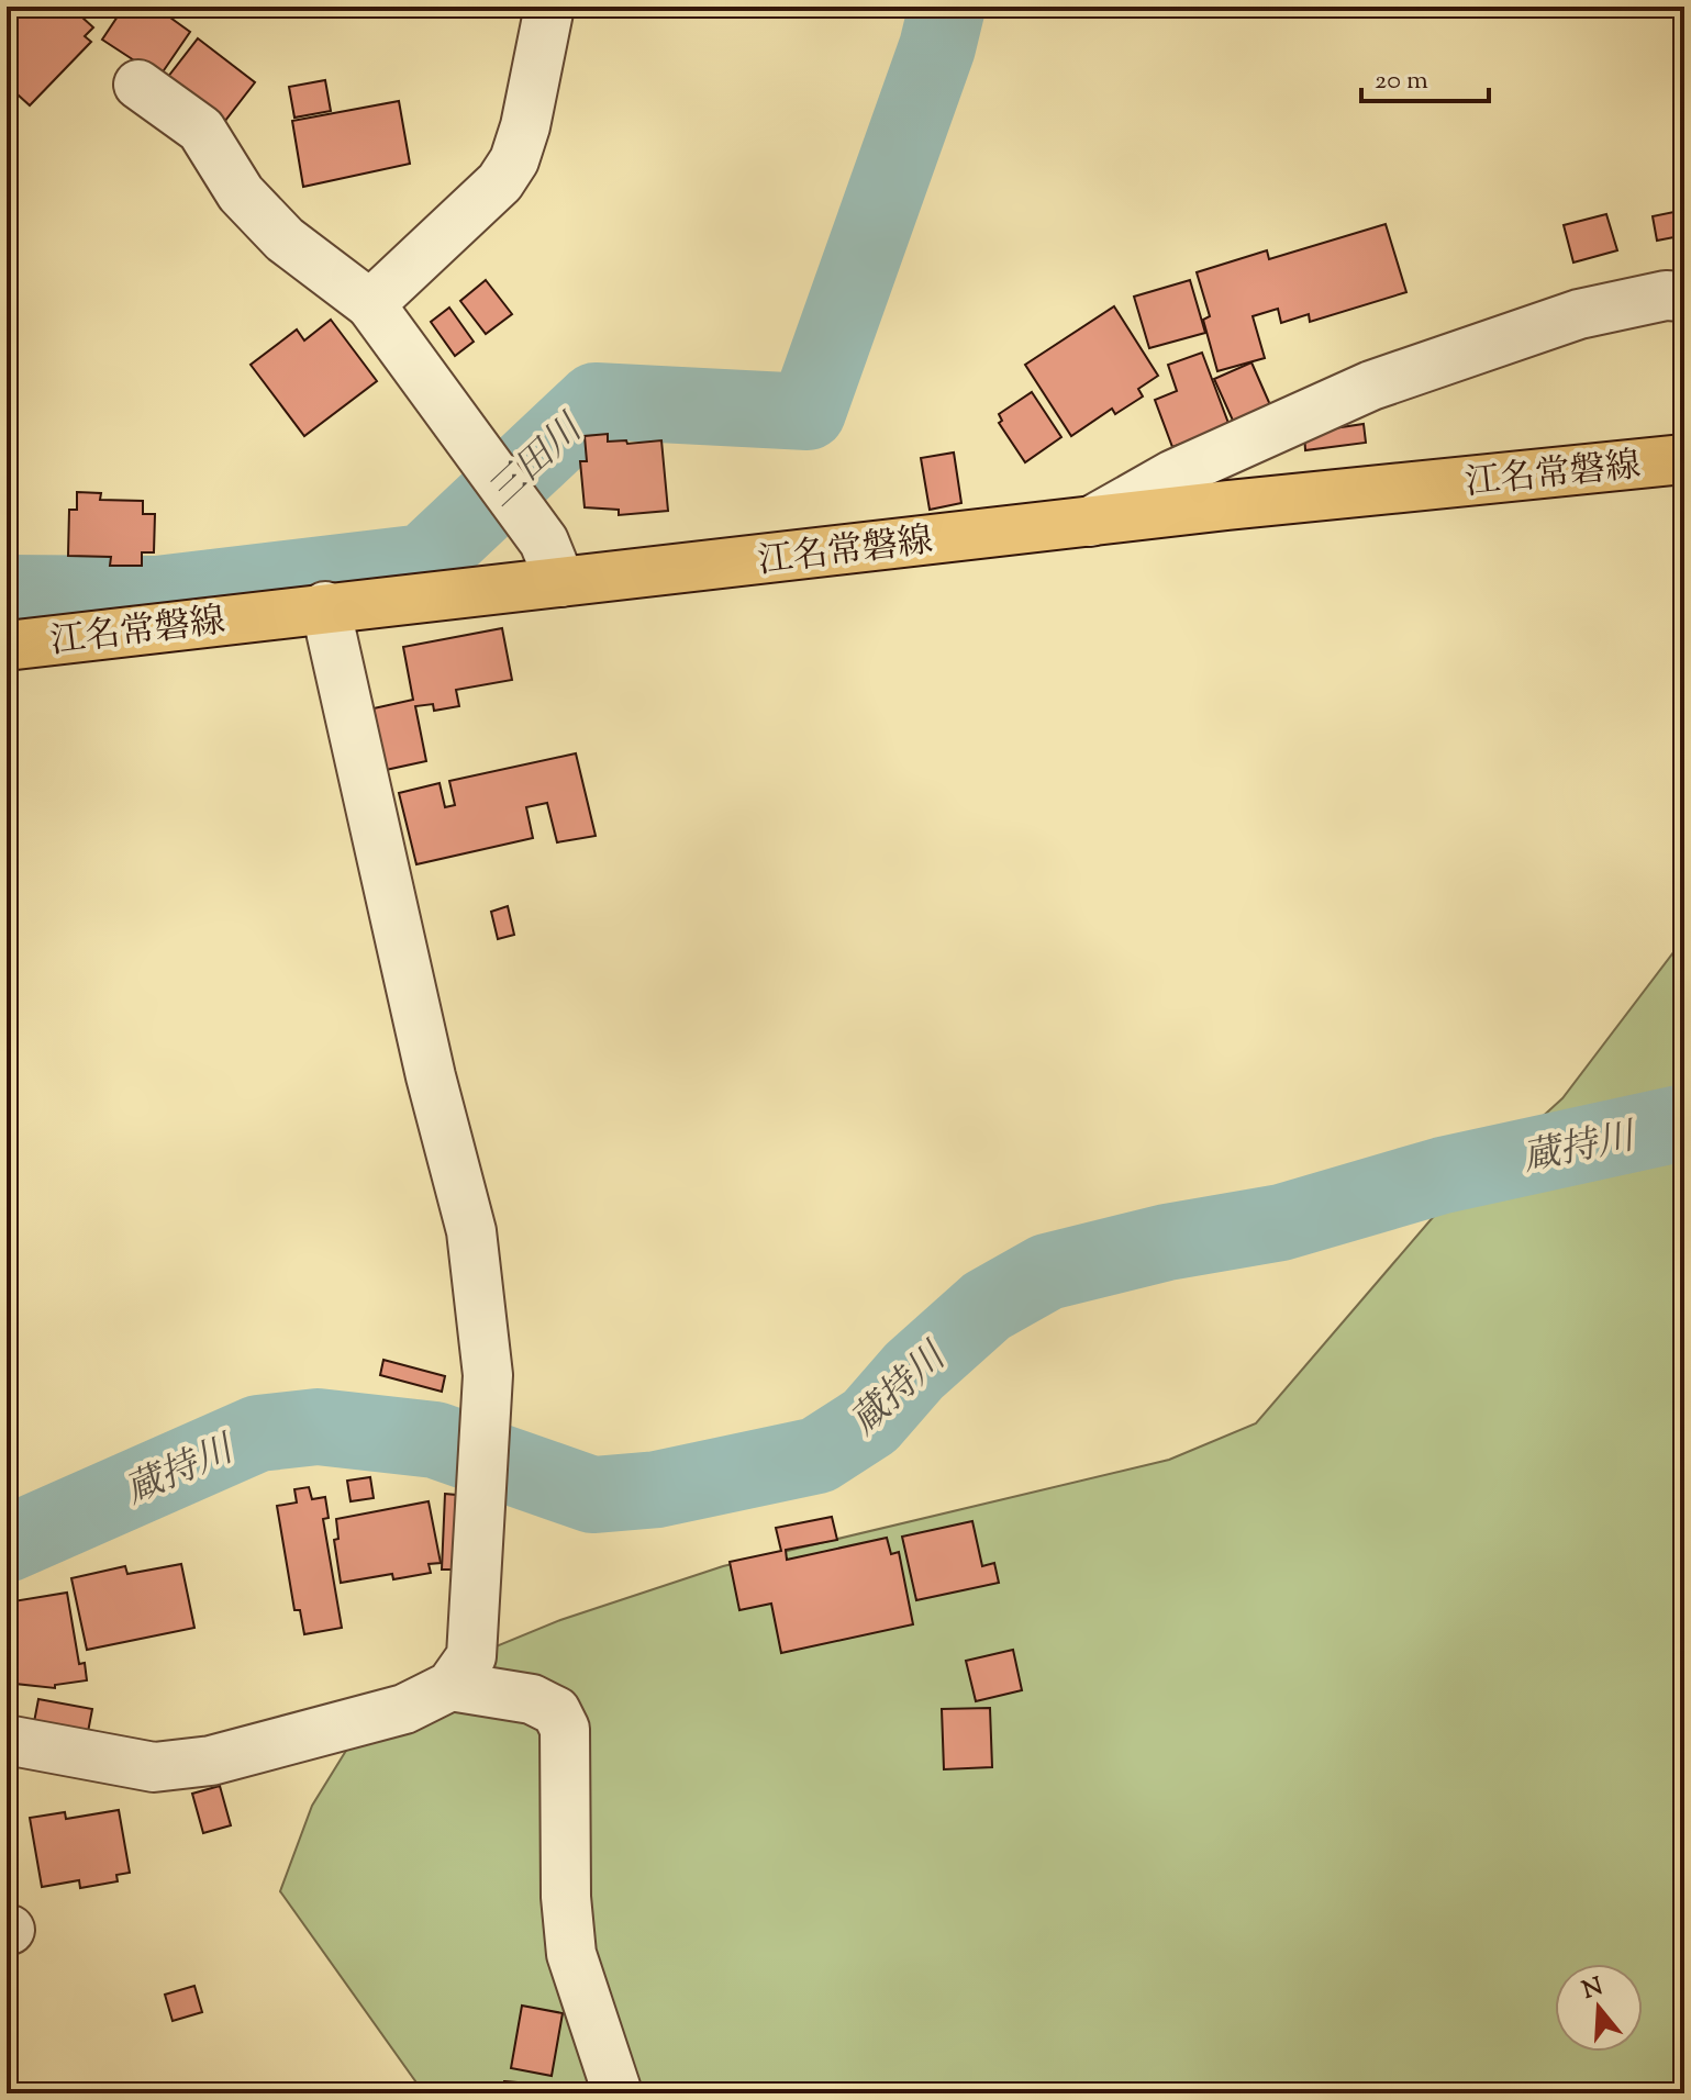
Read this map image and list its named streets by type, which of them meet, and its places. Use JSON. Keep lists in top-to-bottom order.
{
  "streets": {
    "main road": ["江名常磐線"]
  },
  "water": ["三田川", "蔵持川"],
  "scale_bar": "20 m",
  "north": "top"
}
